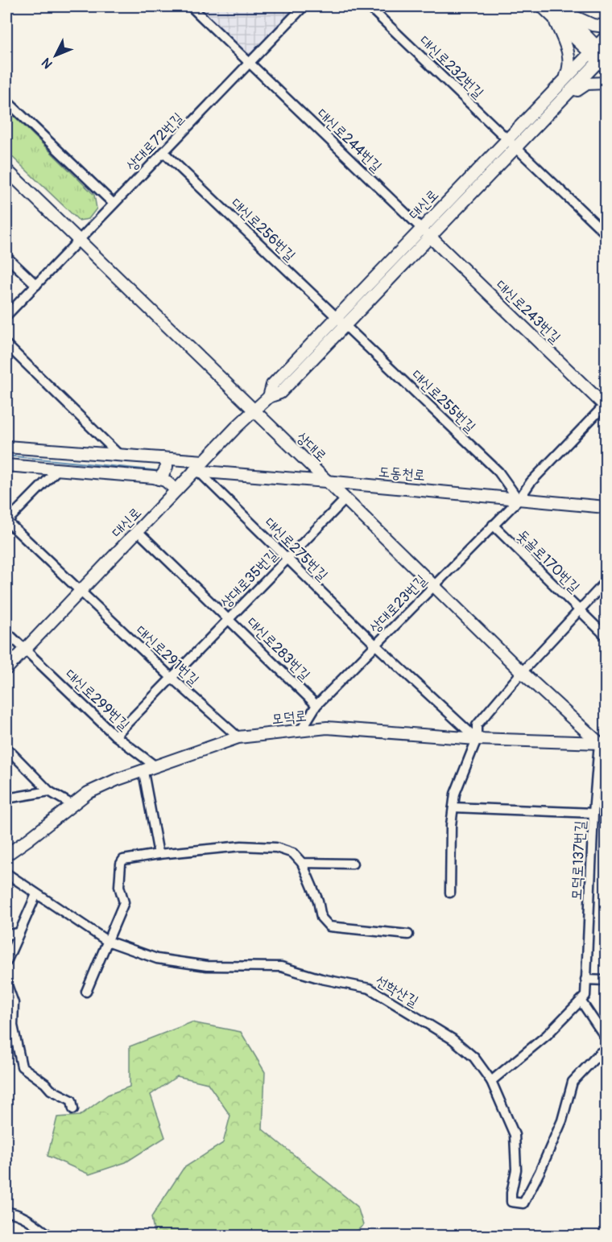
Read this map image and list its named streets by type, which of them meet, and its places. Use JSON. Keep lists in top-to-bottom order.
{
  "streets": {
    "street": [
      "대신로232번길",
      "대신로244번길",
      "상대로72번길",
      "대신로",
      "대신로256번길",
      "대신로243번길",
      "대신로255번길",
      "상대로",
      "도동천로",
      "대신로275번길",
      "돗골로170번길",
      "상대로35번길",
      "상대로23번길",
      "대신로283번길",
      "대신로291번길",
      "대신로299번길",
      "모덕로",
      "모덕로137번길",
      "선학산길"
    ]
  },
  "crossings": [
    ["대신로232번길", "대신로"],
    ["대신로244번길", "상대로72번길"],
    ["대신로244번길", "대신로"],
    ["대신로244번길", "대신로243번길"],
    ["상대로72번길", "대신로256번길"],
    ["상대로72번길", "상대로"],
    ["대신로", "대신로256번길"],
    ["대신로", "대신로243번길"],
    ["대신로", "대신로255번길"],
    ["대신로", "상대로"],
    ["대신로", "도동천로"],
    ["대신로", "대신로275번길"],
    ["대신로", "대신로283번길"],
    ["대신로", "대신로291번길"],
    ["대신로", "대신로299번길"],
    ["대신로256번길", "대신로255번길"],
    ["대신로243번길", "상대로23번길"],
    ["대신로255번길", "도동천로"],
    ["대신로255번길", "상대로23번길"],
    ["상대로", "도동천로"],
    ["상대로", "상대로35번길"],
    ["상대로", "상대로23번길"],
    ["상대로", "모덕로"],
    ["상대로", "모덕로137번길"],
    ["도동천로", "대신로275번길"],
    ["도동천로", "상대로23번길"],
    ["대신로275번길", "상대로35번길"],
    ["대신로275번길", "상대로23번길"],
    ["대신로275번길", "모덕로"],
    ["돗골로170번길", "상대로23번길"],
    ["상대로35번길", "대신로283번길"],
    ["상대로35번길", "대신로291번길"],
    ["상대로35번길", "대신로299번길"],
    ["상대로23번길", "대신로283번길"],
    ["상대로23번길", "모덕로"],
    ["대신로291번길", "모덕로"],
    ["대신로299번길", "모덕로"],
    ["모덕로", "모덕로137번길"]
  ],
  "north": "bottom left"
}
